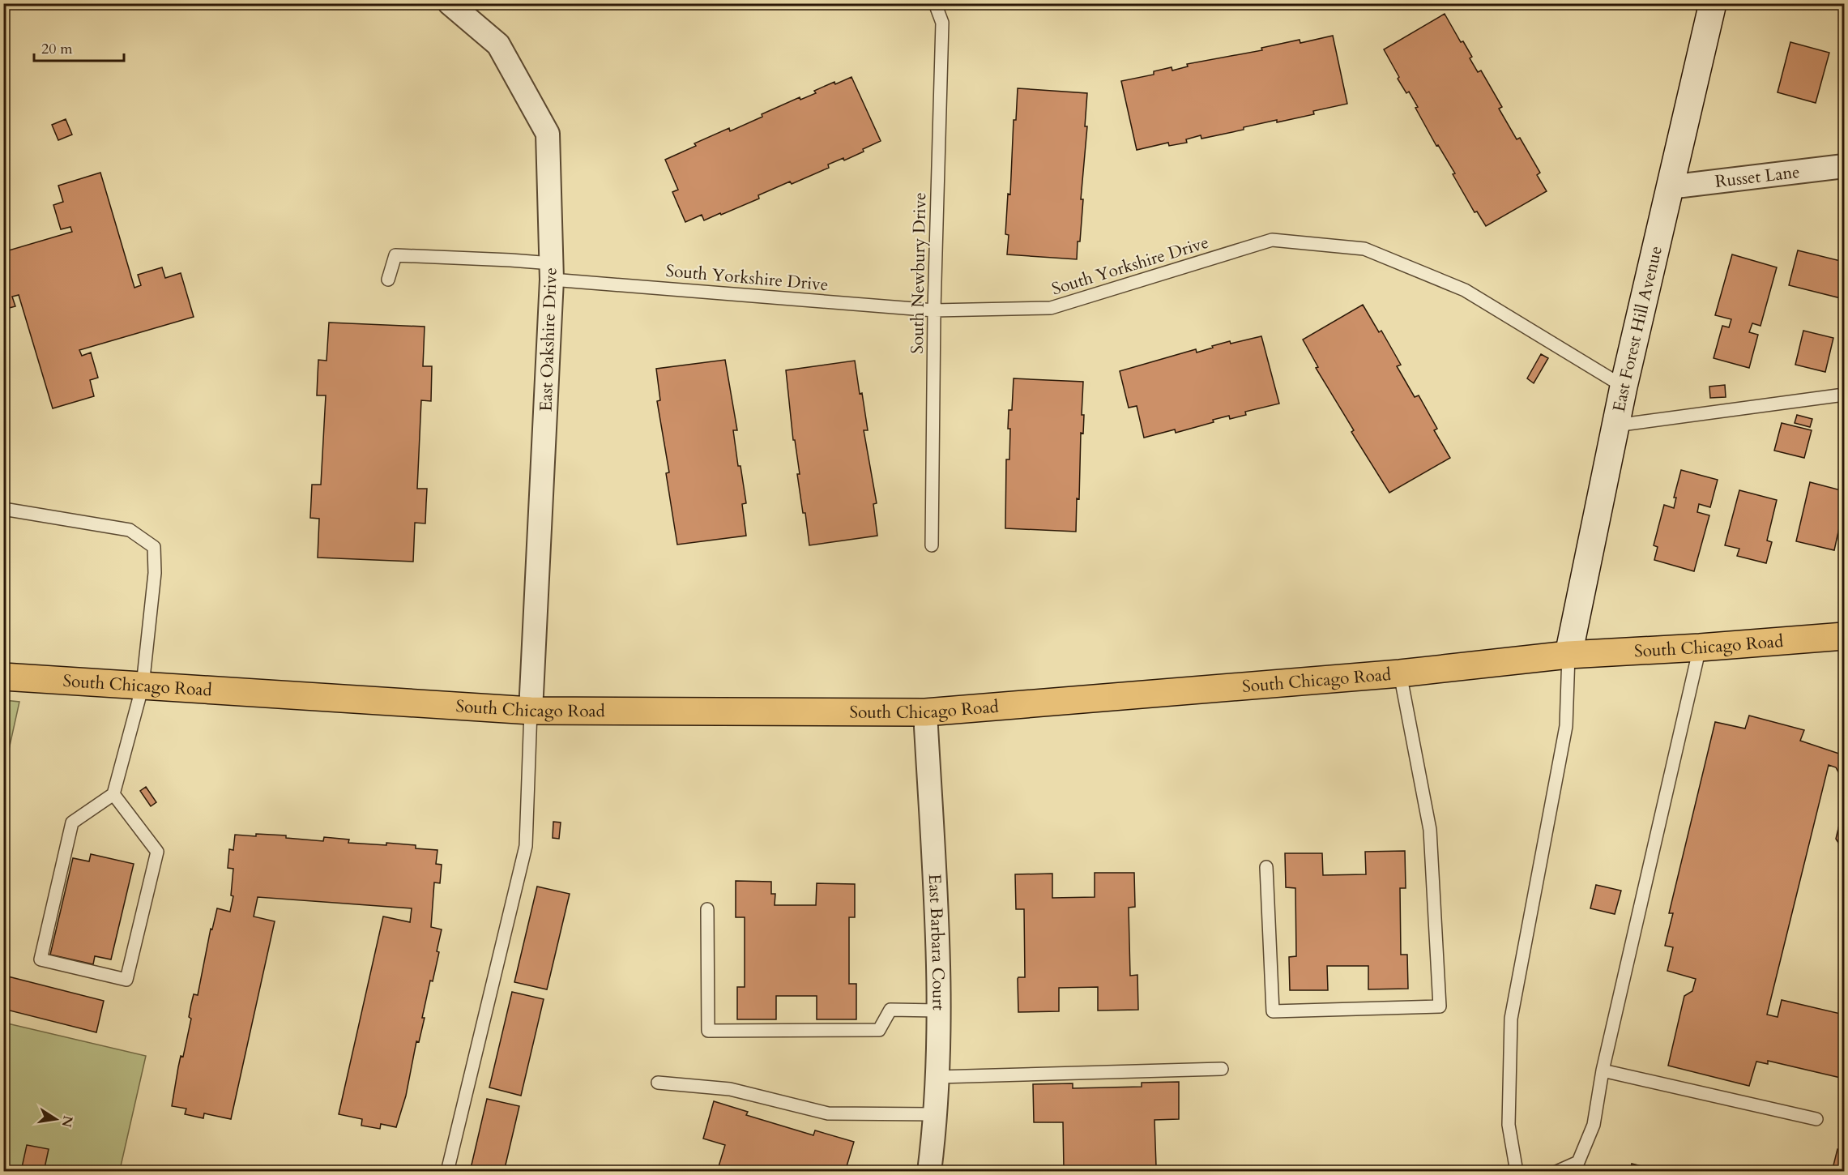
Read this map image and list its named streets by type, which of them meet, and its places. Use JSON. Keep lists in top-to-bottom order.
{
  "streets": {
    "main road": ["South Chicago Road"],
    "street": [
      "Russet Lane",
      "East Forest Hill Avenue",
      "East Oakshire Drive",
      "East Barbara Court"
    ],
    "lane": ["South Yorkshire Drive", "South Newbury Drive"]
  },
  "crossings": [
    ["Russet Lane", "East Forest Hill Avenue"],
    ["South Yorkshire Drive", "South Newbury Drive"],
    ["South Yorkshire Drive", "East Forest Hill Avenue"],
    ["South Yorkshire Drive", "East Oakshire Drive"],
    ["East Forest Hill Avenue", "South Chicago Road"],
    ["East Oakshire Drive", "South Chicago Road"],
    ["South Chicago Road", "East Barbara Court"]
  ],
  "scale_bar": "20 m",
  "north": "right"
}
